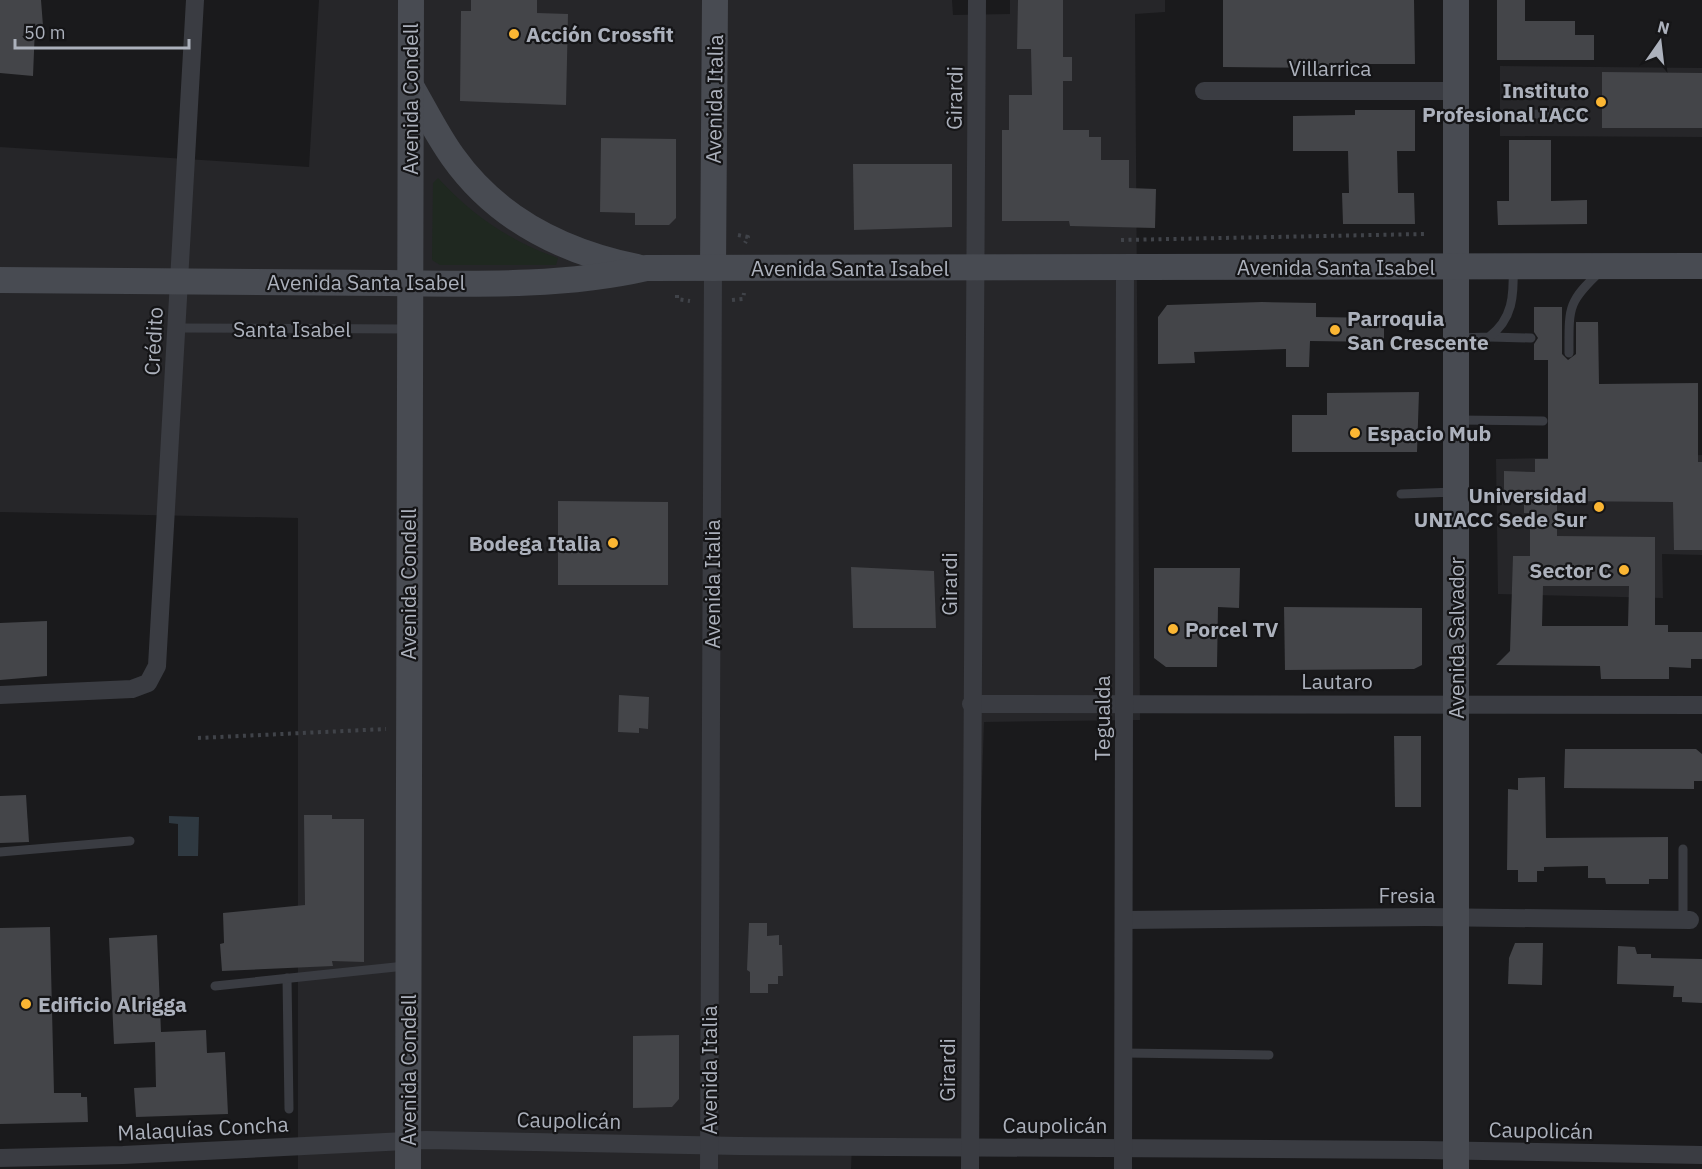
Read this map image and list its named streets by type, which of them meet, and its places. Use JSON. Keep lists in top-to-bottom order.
{
  "streets": {
    "main road": [
      "Avenida Condell",
      "Avenida Italia",
      "Avenida Santa Isabel",
      "Avenida Salvador"
    ],
    "street": [
      "Villarrica",
      "Girardi",
      "Crédito",
      "Lautaro",
      "Tegualda",
      "Fresia",
      "Caupolicán",
      "Malaquías Concha"
    ],
    "lane": ["Santa Isabel"]
  },
  "crossings": [
    ["Villarrica", "Avenida Salvador"],
    ["Girardi", "Avenida Santa Isabel"],
    ["Girardi", "Lautaro"],
    ["Girardi", "Caupolicán"],
    ["Avenida Condell", "Avenida Santa Isabel"],
    ["Avenida Condell", "Santa Isabel"],
    ["Avenida Condell", "Caupolicán"],
    ["Avenida Condell", "Malaquías Concha"],
    ["Avenida Italia", "Avenida Santa Isabel"],
    ["Avenida Italia", "Caupolicán"],
    ["Avenida Santa Isabel", "Crédito"],
    ["Avenida Santa Isabel", "Avenida Salvador"],
    ["Avenida Santa Isabel", "Tegualda"],
    ["Santa Isabel", "Crédito"],
    ["Avenida Salvador", "Lautaro"],
    ["Avenida Salvador", "Fresia"],
    ["Avenida Salvador", "Caupolicán"],
    ["Lautaro", "Tegualda"],
    ["Tegualda", "Fresia"],
    ["Tegualda", "Caupolicán"],
    ["Caupolicán", "Malaquías Concha"]
  ],
  "places": [
    "Acción Crossfit",
    "Instituto Profesional IACC",
    "Parroquia San Crescente",
    "Espacio Mub",
    "Universidad UNIACC Sede Sur",
    "Bodega Italia",
    "Sector C",
    "Porcel TV",
    "Edificio Alrigga"
  ],
  "scale_bar": "50 m",
  "north": "top"
}
